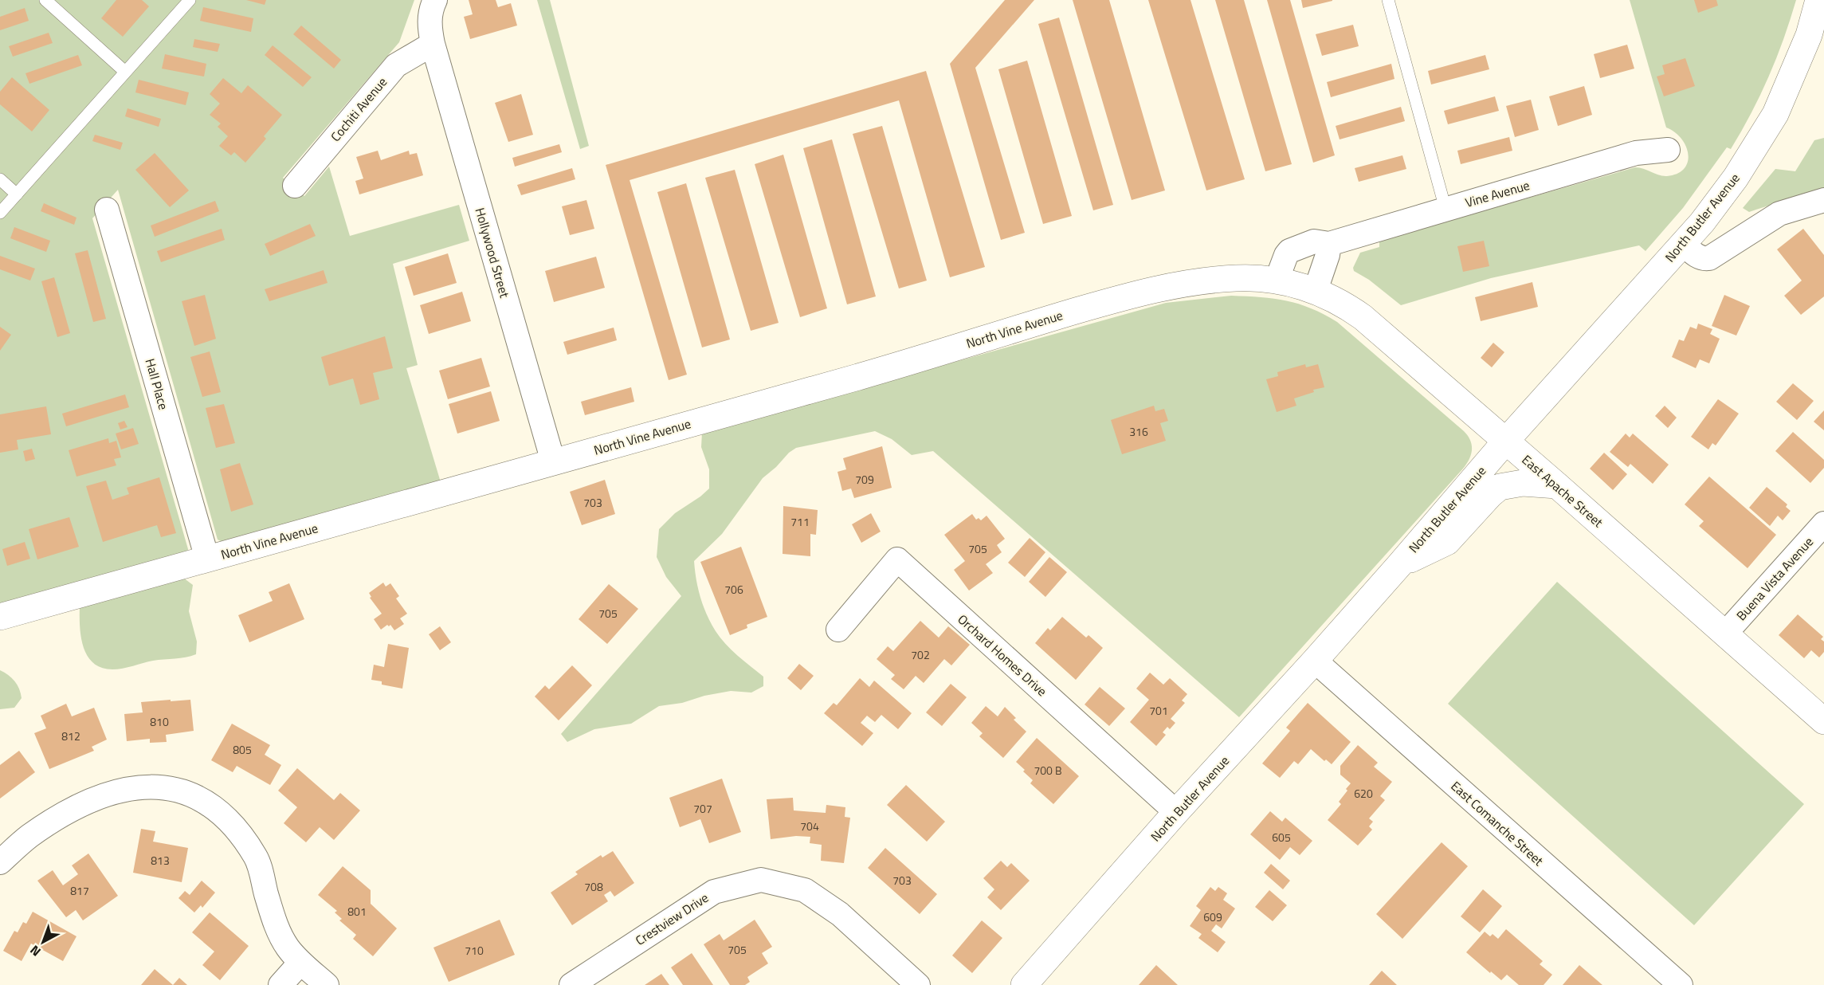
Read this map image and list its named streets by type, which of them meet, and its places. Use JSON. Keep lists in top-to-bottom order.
{
  "streets": {
    "main road": ["North Butler Avenue", "North Vine Avenue", "East Apache Street"],
    "street": [
      "Cochiti Avenue",
      "Vine Avenue",
      "Hollywood Street",
      "Hall Place",
      "Buena Vista Avenue",
      "Orchard Homes Drive",
      "East Comanche Street",
      "Crestview Drive"
    ]
  },
  "crossings": [
    ["Cochiti Avenue", "Hollywood Street"],
    ["Vine Avenue", "North Vine Avenue"],
    ["Vine Avenue", "East Apache Street"],
    ["North Butler Avenue", "East Apache Street"],
    ["North Butler Avenue", "Orchard Homes Drive"],
    ["North Butler Avenue", "East Comanche Street"],
    ["Hollywood Street", "North Vine Avenue"],
    ["North Vine Avenue", "Hall Place"],
    ["North Vine Avenue", "East Apache Street"],
    ["East Apache Street", "Buena Vista Avenue"]
  ],
  "house_numbers": [
    "316",
    "709",
    "703",
    "711",
    "705",
    "706",
    "705",
    "702",
    "701",
    "810",
    "812",
    "805",
    "700 B",
    "620",
    "707",
    "704",
    "605",
    "813",
    "703",
    "708",
    "817",
    "801",
    "609",
    "705",
    "710"
  ],
  "north": "bottom left"
}
